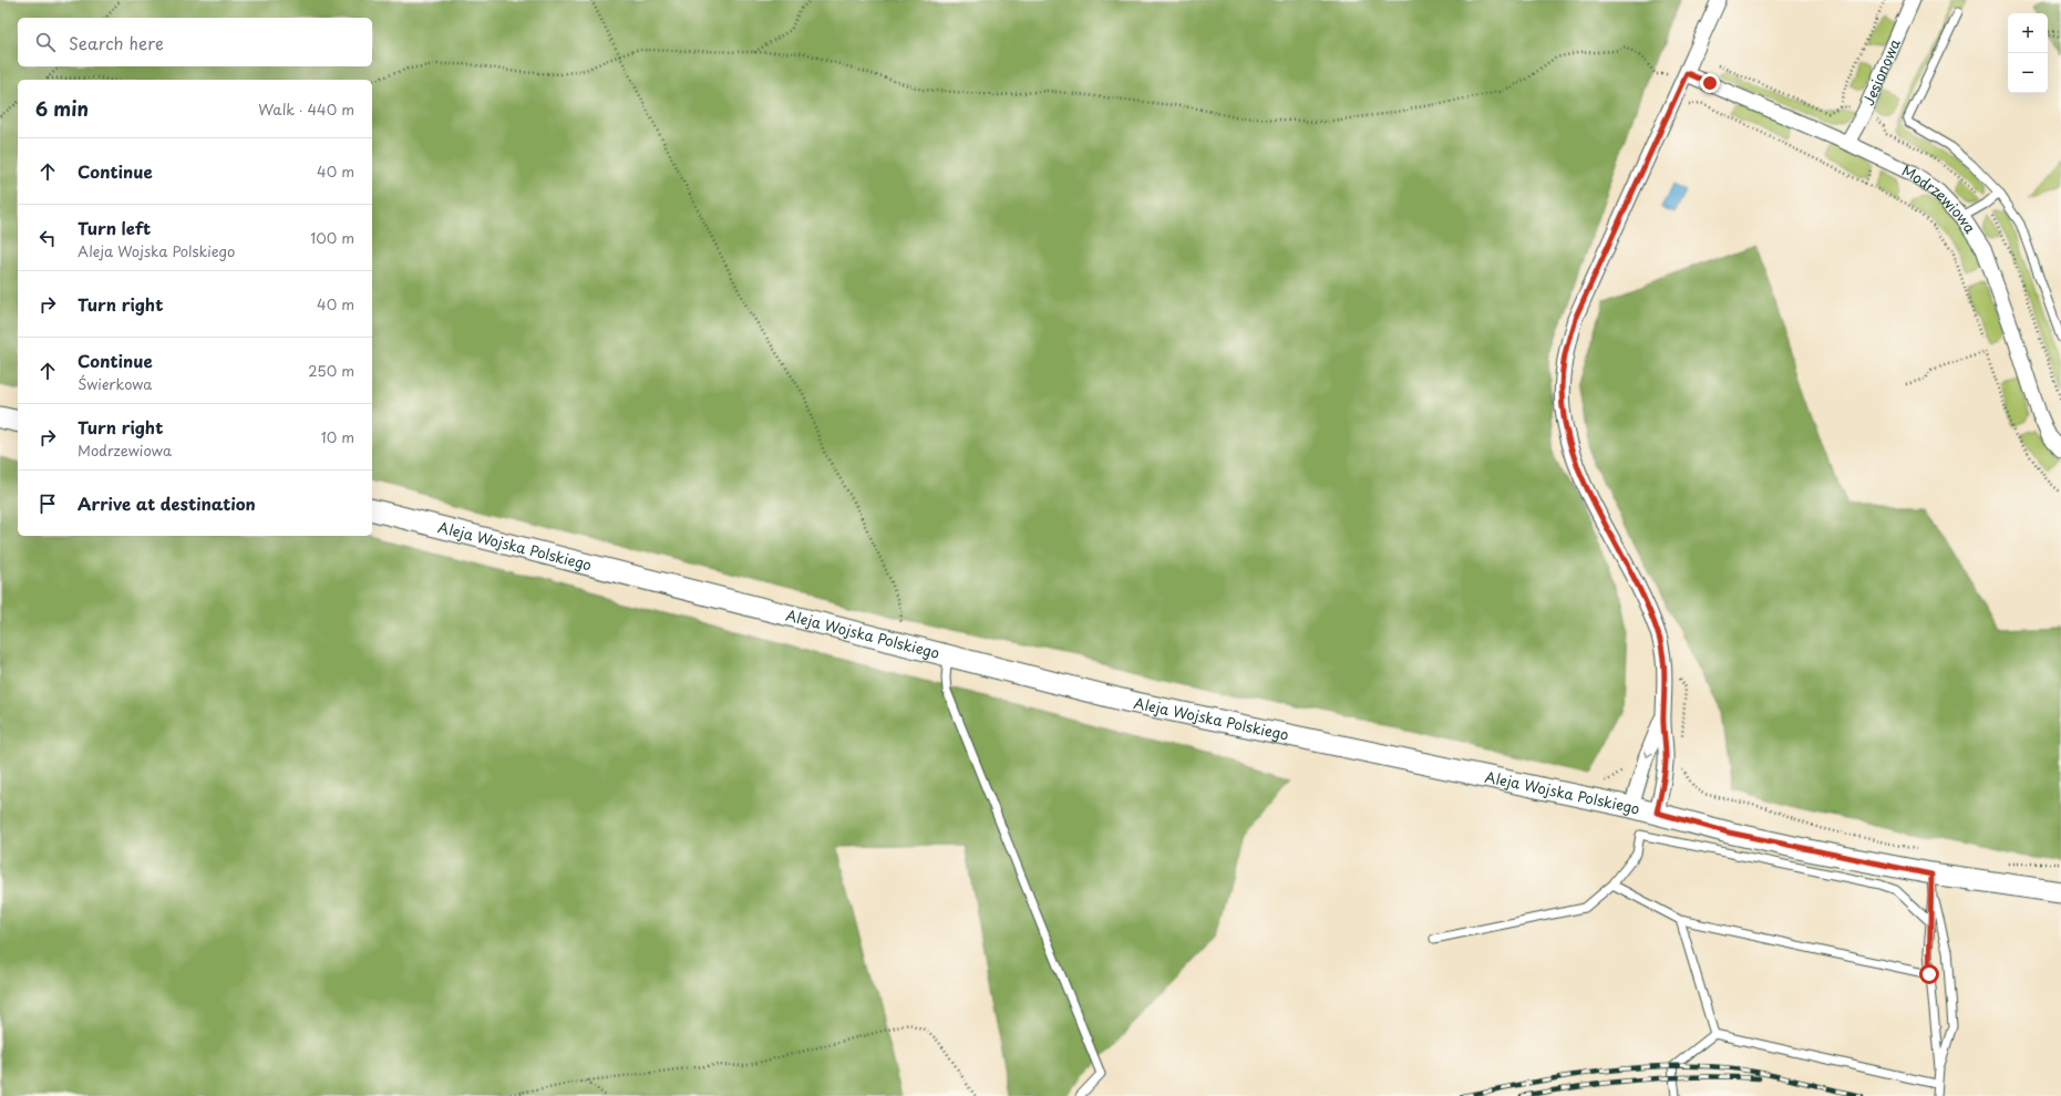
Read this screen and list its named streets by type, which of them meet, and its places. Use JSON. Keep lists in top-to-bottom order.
{
  "streets": {
    "main road": ["Aleja Wojska Polskiego"],
    "street": ["Jesionowa", "Modrzewiowa"]
  },
  "crossings": [
    ["Jesionowa", "Modrzewiowa"]
  ],
  "page": {
    "map_buttons": ["+", "−"],
    "search": "Search here",
    "heading": ["6 min", "Walk · 440 m"],
    "list": [
      ["Continue", "40 m"],
      ["Turn left", "Aleja Wojska Polskiego", "100 m"],
      ["Turn right", "40 m"],
      ["Continue", "Świerkowa", "250 m"],
      ["Turn right", "Modrzewiowa", "10 m"],
      "Arrive at destination"
    ]
  }
}
